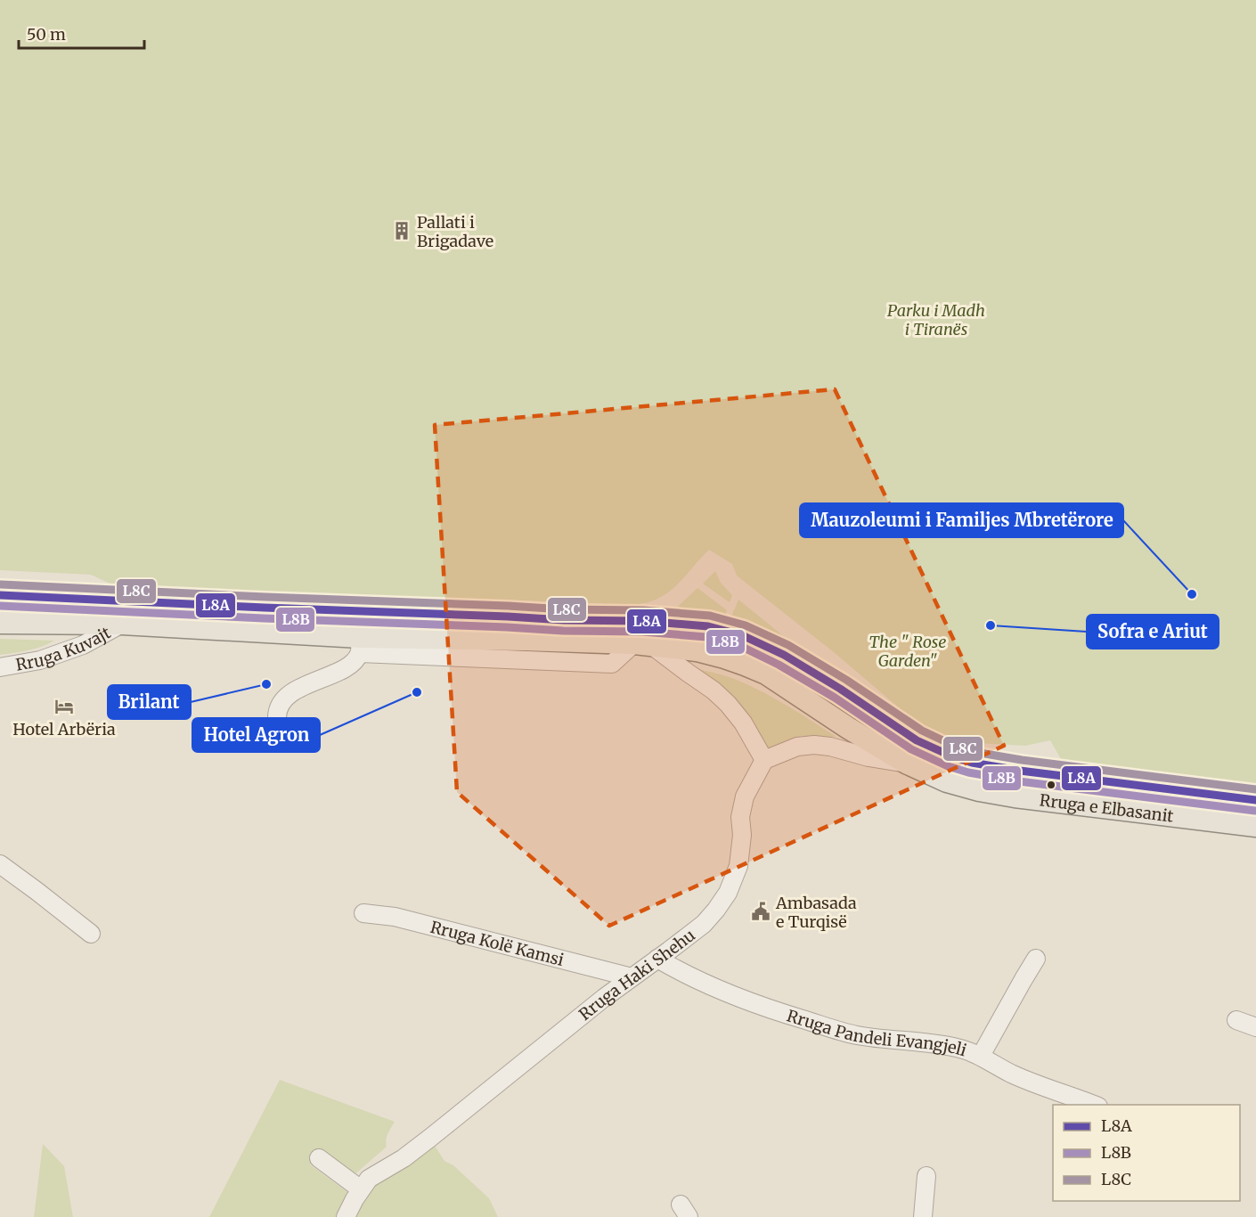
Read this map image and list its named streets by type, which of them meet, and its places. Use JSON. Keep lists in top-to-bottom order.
{
  "streets": {
    "main road": ["Rruga e Elbasanit"],
    "street": [
      "Rruga Kuvajt",
      "Rruga Kolë Kamsi",
      "Rruga Haki Shehu",
      "Rruga Pandeli Evangjeli"
    ]
  },
  "crossings": [
    ["Rruga Kuvajt", "Rruga e Elbasanit"],
    ["Rruga Kolë Kamsi", "Rruga Haki Shehu"],
    ["Rruga Haki Shehu", "Rruga Pandeli Evangjeli"]
  ],
  "parks": ["Parku i Madh i Tiranës", "The \" Rose Garden\""],
  "places": {
    "building": ["Pallati i Brigadave"],
    "other": [
      "Mauzoleumi i Familjes Mbretërore",
      "Sofra e Ariut",
      "Brilant",
      "Hotel Agron"
    ],
    "hotel": ["Hotel Arbëria"],
    "public building": ["Ambasada e Turqisë"]
  },
  "lines": ["transit line L8C", "transit line L8A", "transit line L8B"],
  "legend": ["L8A", "L8B", "L8C"],
  "scale_bar": "50 m"
}
